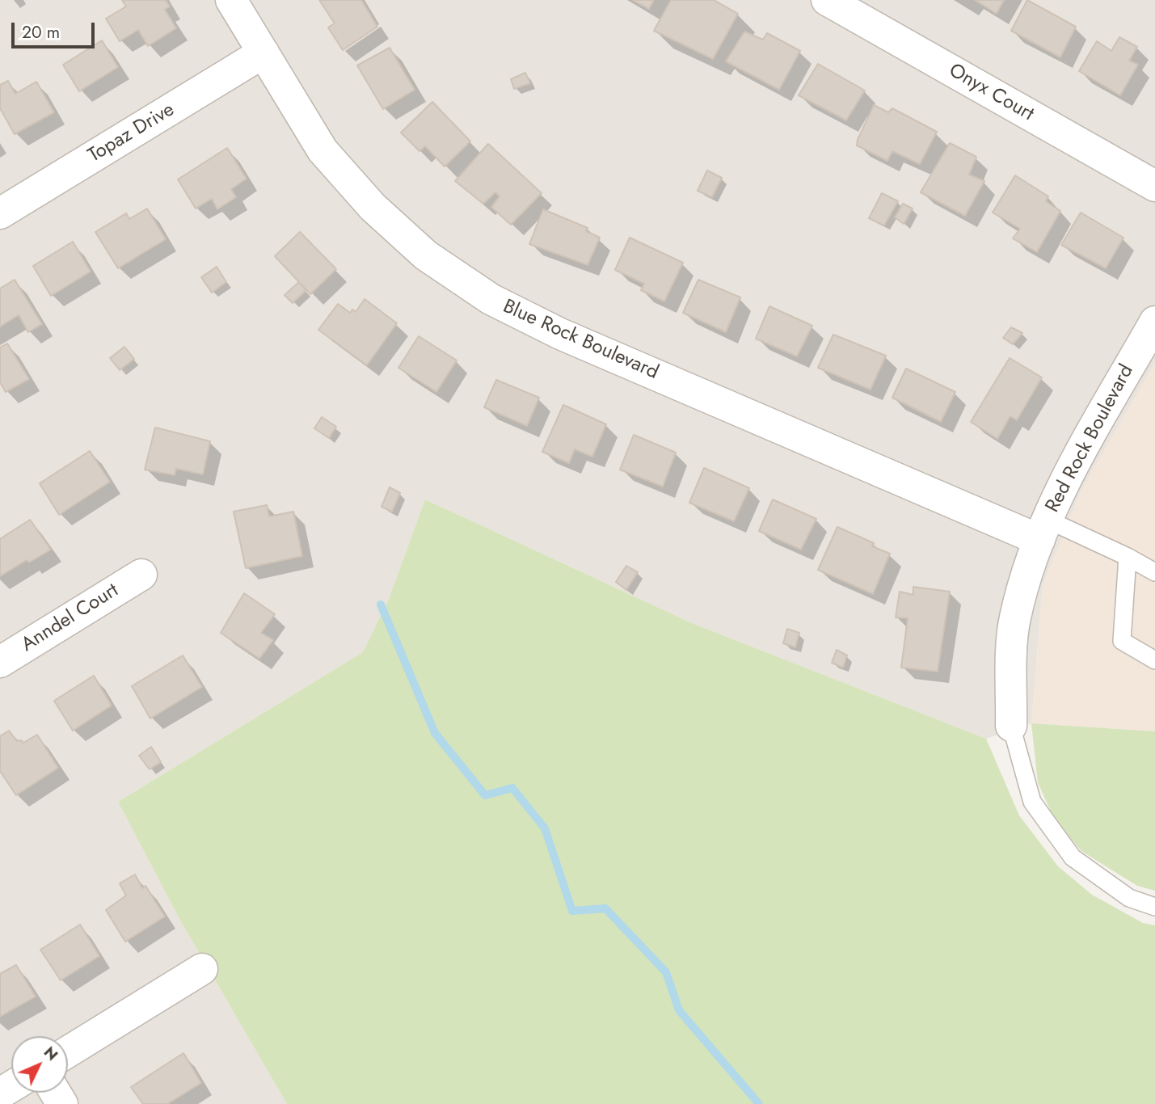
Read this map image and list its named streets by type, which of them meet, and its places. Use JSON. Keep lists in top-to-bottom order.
{
  "streets": {
    "street": [
      "Onyx Court",
      "Topaz Drive",
      "Blue Rock Boulevard",
      "Red Rock Boulevard",
      "Anndel Court"
    ]
  },
  "crossings": [
    ["Topaz Drive", "Blue Rock Boulevard"],
    ["Blue Rock Boulevard", "Red Rock Boulevard"]
  ],
  "scale_bar": "20 m",
  "north": "top right"
}
